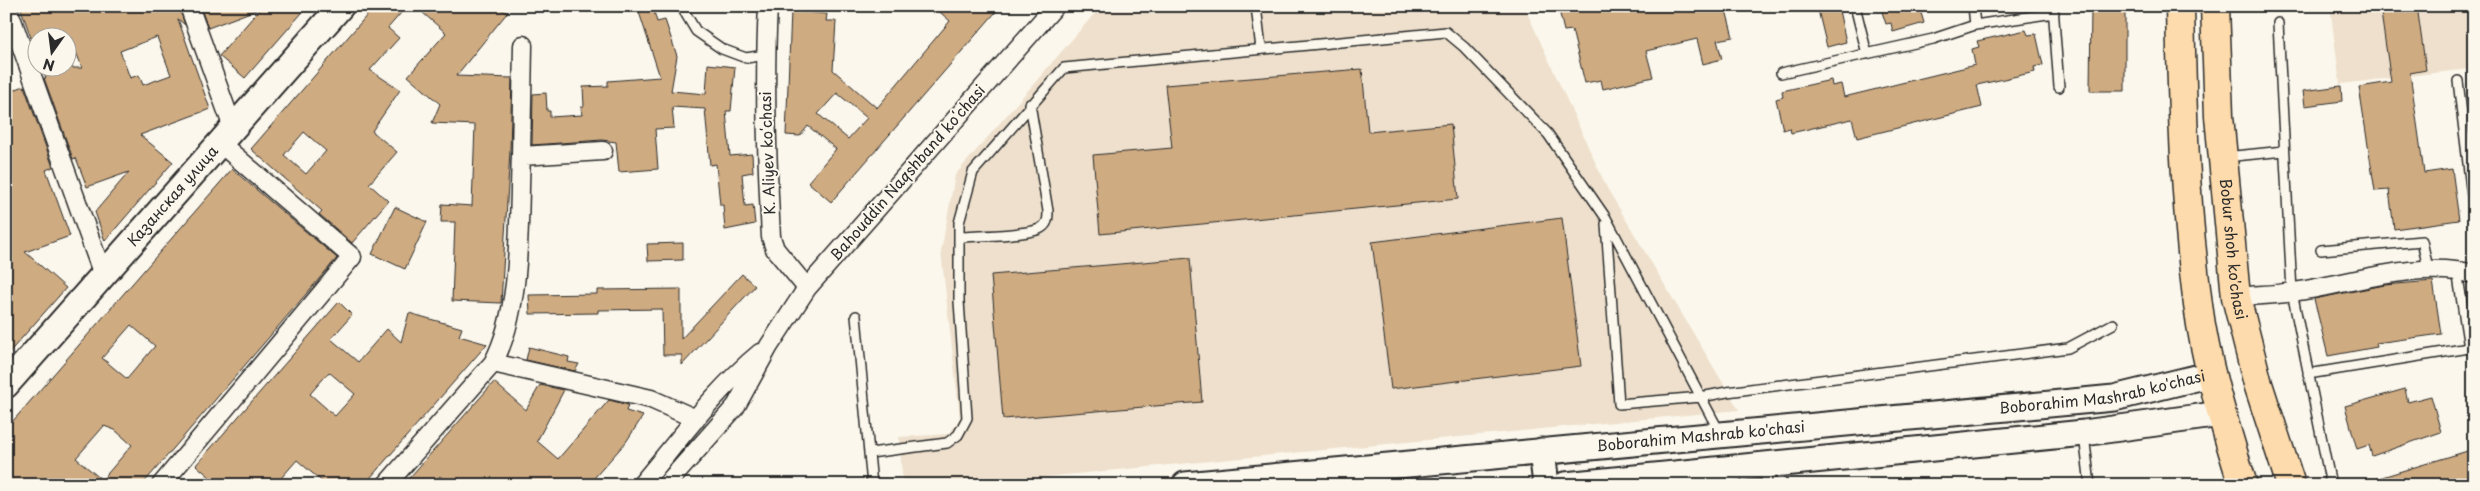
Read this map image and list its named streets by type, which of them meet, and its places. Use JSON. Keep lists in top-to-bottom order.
{
  "streets": {
    "main road": ["Казанская улица", "Bobur shoh ko'chasi", "Boborahim Mashrab ko'chasi"],
    "street": ["K. Aliyev koʻchasi", "Bahouddin Naqshband koʻchasi"]
  },
  "crossings": [
    ["K. Aliyev koʻchasi", "Bahouddin Naqshband koʻchasi"]
  ],
  "north": "bottom"
}
